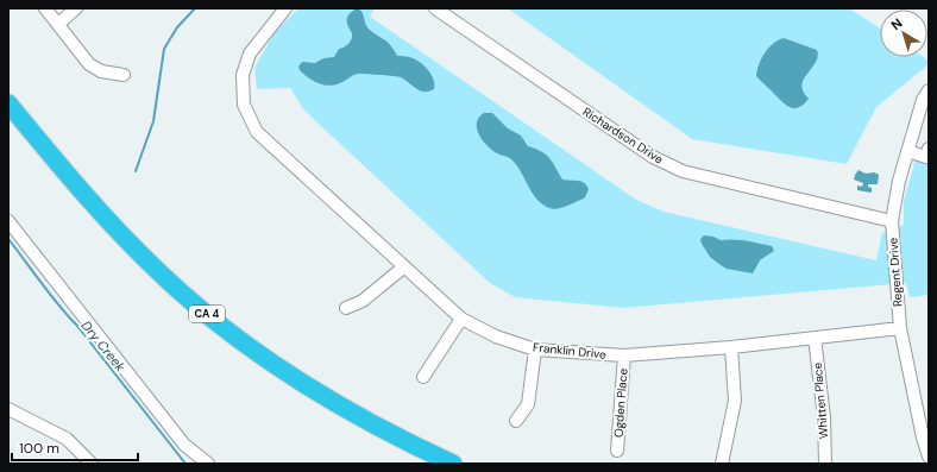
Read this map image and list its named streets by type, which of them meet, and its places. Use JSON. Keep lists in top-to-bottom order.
{
  "streets": {
    "highway": ["CA 4"],
    "street": [
      "Richardson Drive",
      "Regent Drive",
      "Franklin Drive",
      "Whitten Place",
      "Ogden Place"
    ]
  },
  "crossings": [
    ["Richardson Drive", "Regent Drive"],
    ["Regent Drive", "Franklin Drive"],
    ["Franklin Drive", "Whitten Place"],
    ["Franklin Drive", "Ogden Place"]
  ],
  "water": ["Dry Creek"],
  "scale_bar": "100 m",
  "north": "top left"
}
